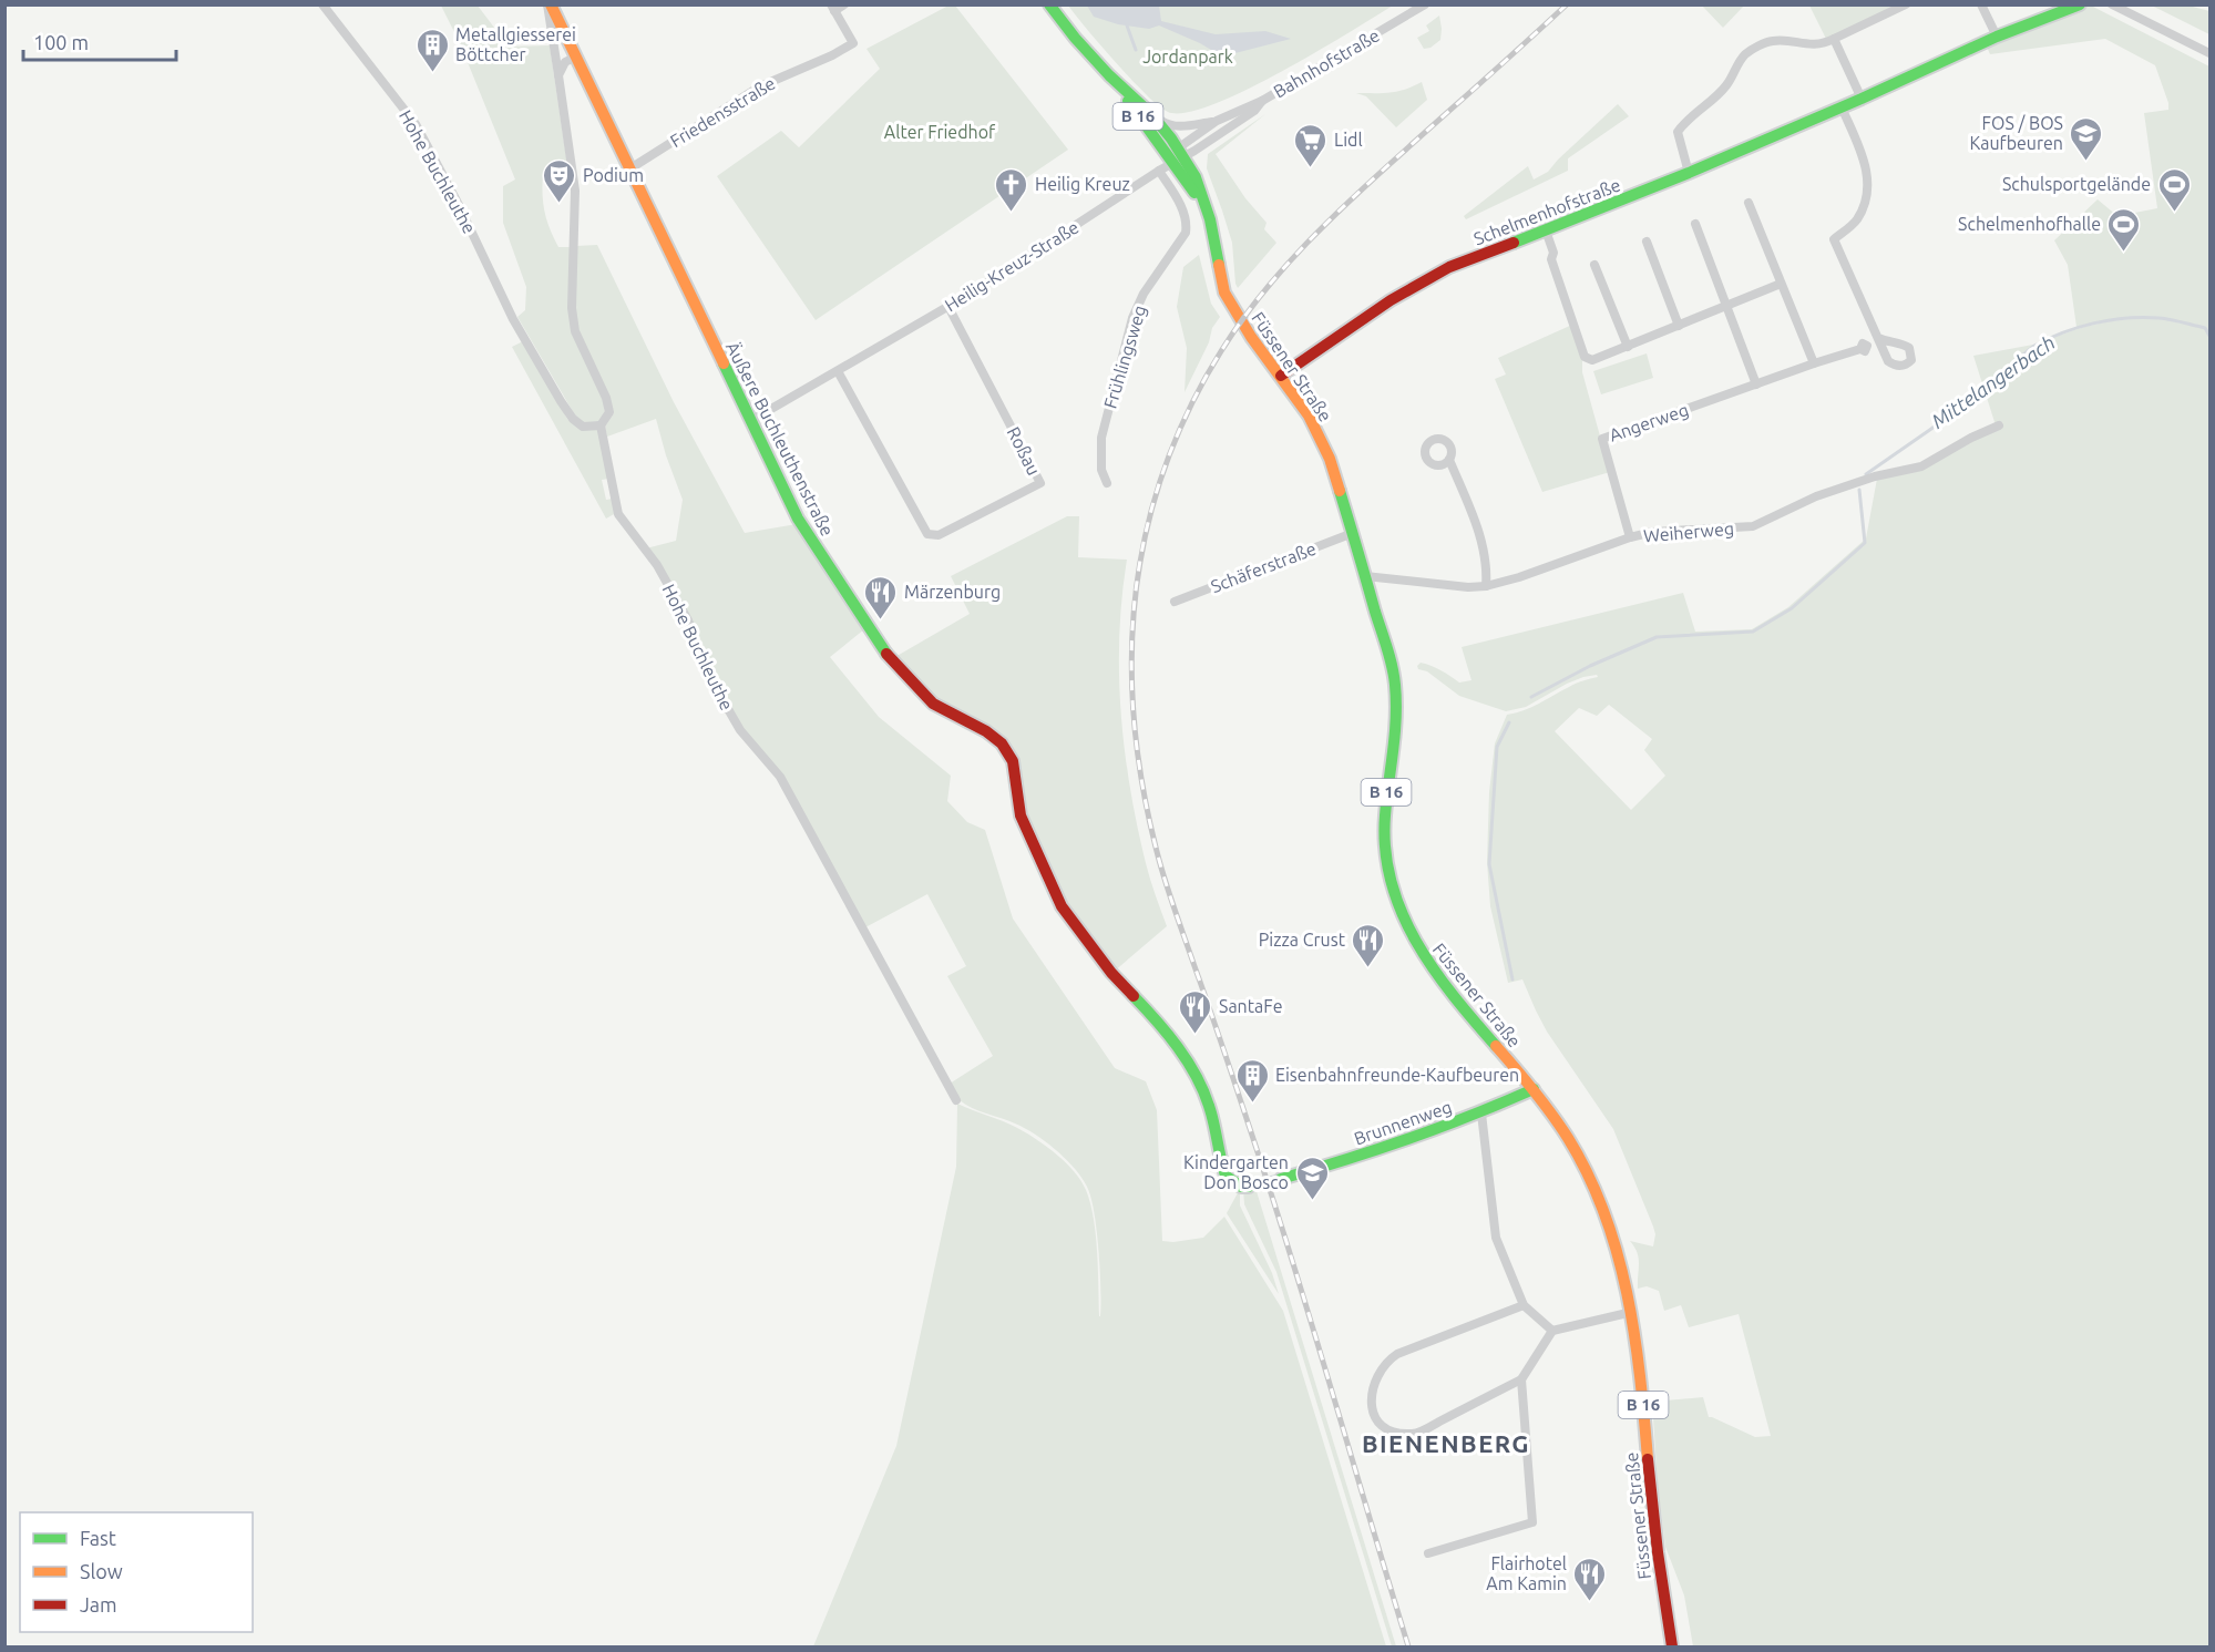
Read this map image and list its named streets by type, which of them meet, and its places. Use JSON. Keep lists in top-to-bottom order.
{
  "streets": {
    "street": [
      "Bahnhofstraße",
      "Friedensstraße",
      "B 16",
      "Hohe Buchleuthe",
      "Schelmenhofstraße",
      "Heilig-Kreuz-Straße",
      "Frühlingsweg",
      "Füssener Straße",
      "Angerweg",
      "Äußere Buchleuthenstraße",
      "Roßau",
      "Weiherweg",
      "Schäferstraße",
      "Brunnenweg"
    ]
  },
  "crossings": [
    ["Bahnhofstraße", "B 16"],
    ["Bahnhofstraße", "Heilig-Kreuz-Straße"],
    ["Bahnhofstraße", "Frühlingsweg"],
    ["Bahnhofstraße", "Füssener Straße"],
    ["Friedensstraße", "Äußere Buchleuthenstraße"],
    ["B 16", "Füssener Straße"],
    ["Schelmenhofstraße", "Füssener Straße"],
    ["Heilig-Kreuz-Straße", "Frühlingsweg"],
    ["Heilig-Kreuz-Straße", "Äußere Buchleuthenstraße"],
    ["Heilig-Kreuz-Straße", "Roßau"],
    ["Füssener Straße", "Weiherweg"],
    ["Füssener Straße", "Schäferstraße"],
    ["Füssener Straße", "Brunnenweg"],
    ["Angerweg", "Weiherweg"]
  ],
  "districts": ["BIENENBERG"],
  "water": ["Mittelangerbach"],
  "parks": ["Jordanpark", "Alter Friedhof"],
  "places": {
    "building": ["Metallgiesserei Böttcher", "Eisenbahnfreunde-Kaufbeuren"],
    "school or university": ["FOS / BOS Kaufbeuren", "Kindergarten Don Bosco"],
    "supermarket": ["Lidl"],
    "theatre": ["Podium"],
    "church": ["Heilig Kreuz"],
    "sports": ["Schulsportgelände", "Schelmenhofhalle"],
    "restaurant": [
      "Märzenburg",
      "Pizza Crust",
      "SantaFe",
      "Flairhotel Am Kamin"
    ]
  },
  "legend": ["Fast", "Slow", "Jam"],
  "scale_bar": "100 m"
}
